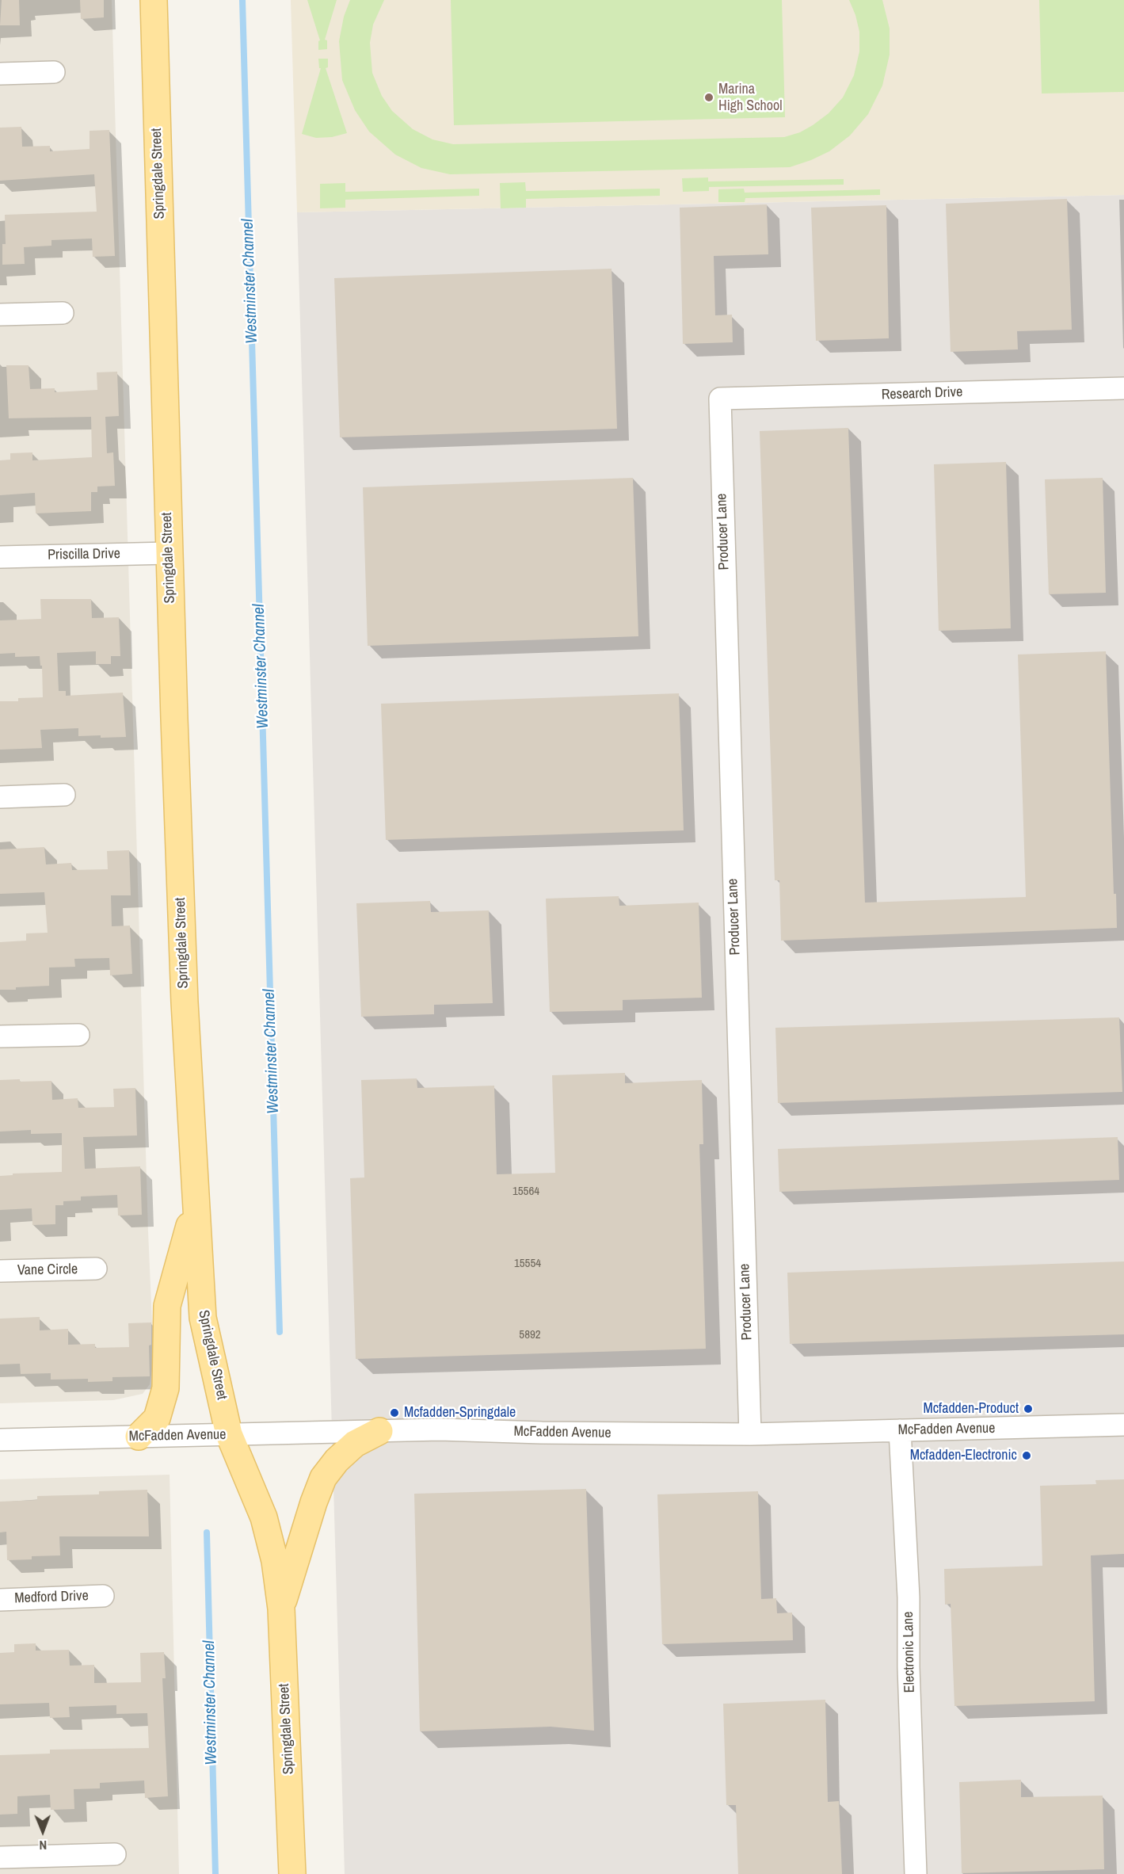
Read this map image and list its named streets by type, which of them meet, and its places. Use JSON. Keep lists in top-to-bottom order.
{
  "streets": {
    "main road": ["Springdale Street"],
    "street": [
      "Research Drive",
      "Producer Lane",
      "Priscilla Drive",
      "Vane Circle",
      "McFadden Avenue",
      "Medford Drive",
      "Electronic Lane"
    ]
  },
  "crossings": [
    ["Springdale Street", "Priscilla Drive"],
    ["Springdale Street", "McFadden Avenue"],
    ["Research Drive", "Producer Lane"],
    ["Producer Lane", "McFadden Avenue"],
    ["McFadden Avenue", "Electronic Lane"]
  ],
  "water": ["Westminster Channel"],
  "places": [
    "Marina High School",
    "Mcfadden-Product",
    "Mcfadden-Springdale",
    "Mcfadden-Electronic"
  ],
  "house_numbers": ["15564", "15554", "5892"],
  "north": "bottom"
}
